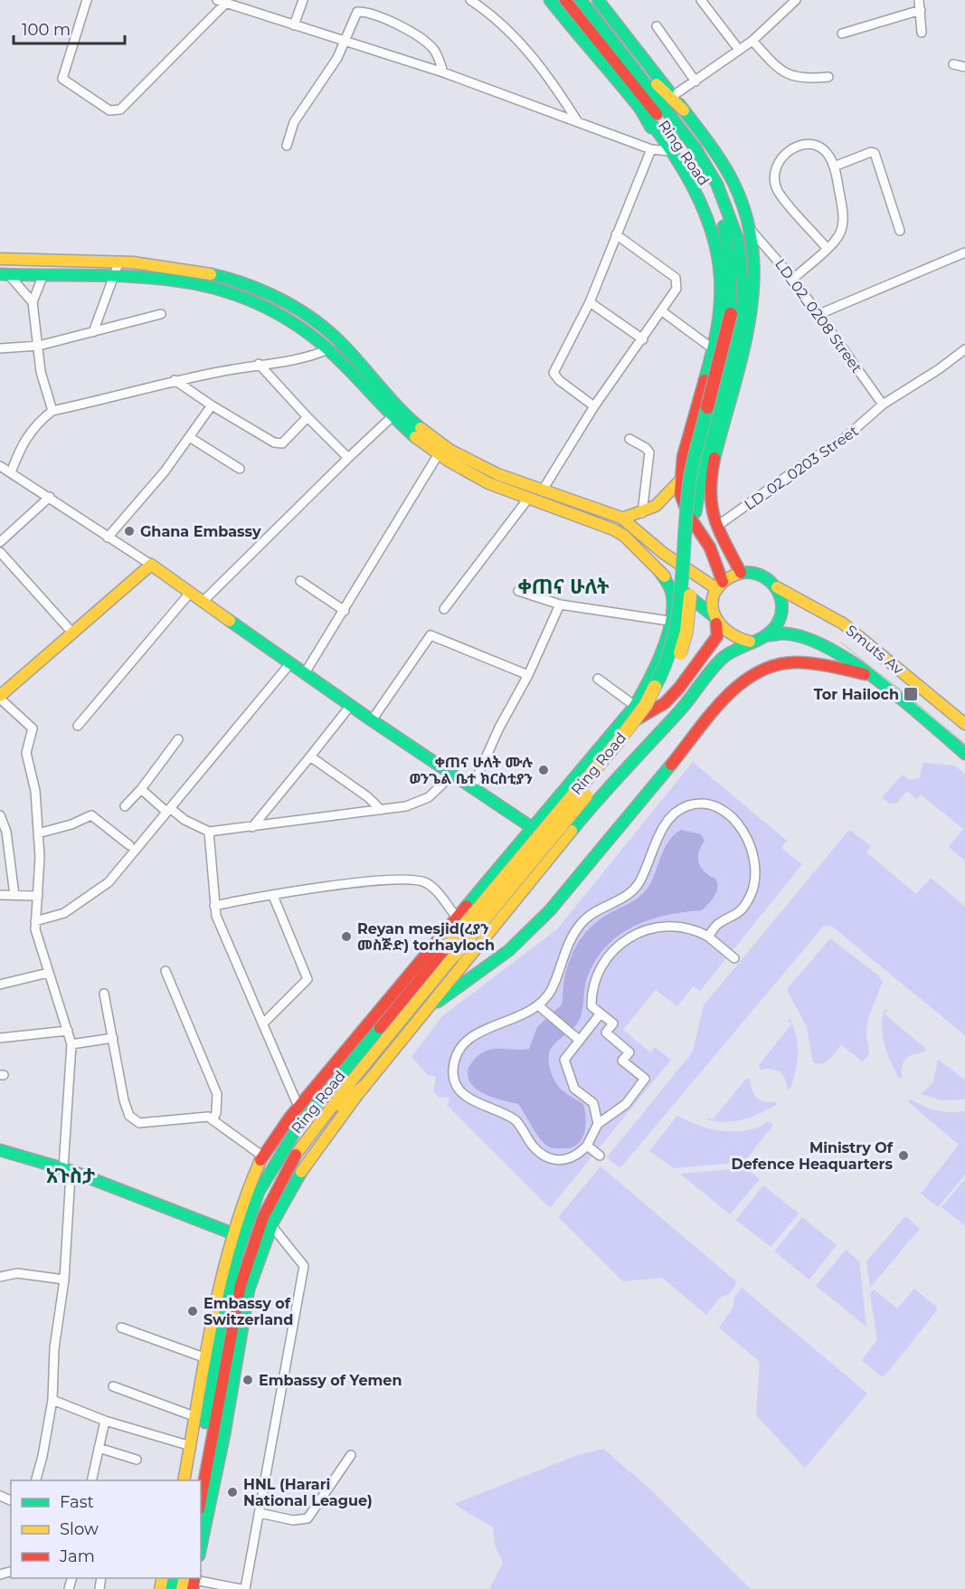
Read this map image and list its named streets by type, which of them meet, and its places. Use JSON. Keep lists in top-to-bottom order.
{
  "streets": {
    "main road": ["Ring Road", "Smuts Av"],
    "street": ["LD_02_0208 Street", "LD_02_0203 Street"]
  },
  "crossings": [
    ["Ring Road", "Smuts Av"],
    ["LD_02_0208 Street", "LD_02_0203 Street"]
  ],
  "districts": ["ቀጠና ሁለት", "አጉስታ"],
  "places": {
    "other": [
      "Ghana Embassy",
      "ቀጠና ሁለት ሙሉ ወንጌል ቤተ ክርስቲያን",
      "Reyan mesjid(ረያን መስጅድ) torhayloch",
      "Ministry Of Defence Heaquarters",
      "Embassy of Switzerland",
      "Embassy of Yemen",
      "HNL (Harari National League)"
    ],
    "transit": ["Tor Hailoch"]
  },
  "legend": ["Fast", "Slow", "Jam"],
  "scale_bar": "100 m"
}
